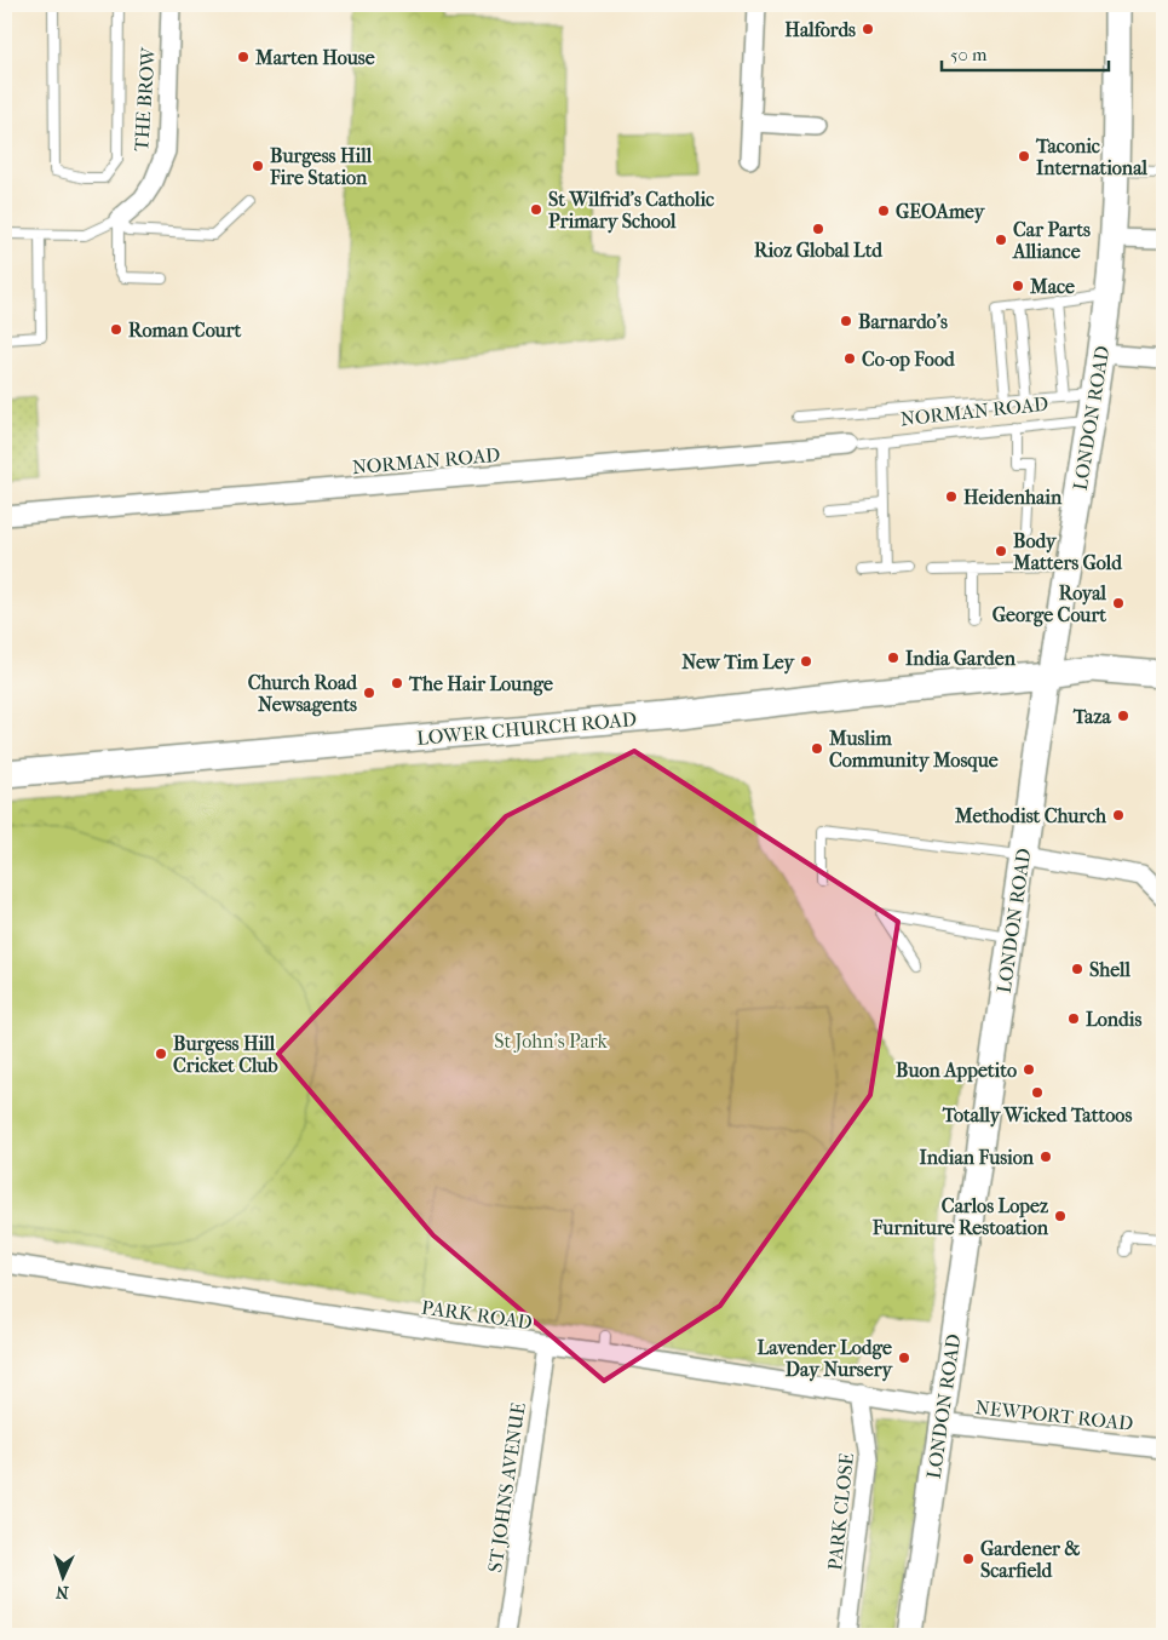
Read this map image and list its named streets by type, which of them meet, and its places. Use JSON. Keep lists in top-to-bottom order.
{
  "streets": {
    "main road": ["LONDON ROAD", "LOWER CHURCH ROAD"],
    "street": [
      "THE BROW",
      "NORMAN ROAD",
      "PARK ROAD",
      "NEWPORT ROAD",
      "ST JOHNS AVENUE",
      "PARK CLOSE"
    ]
  },
  "crossings": [
    ["NORMAN ROAD", "LONDON ROAD"],
    ["LONDON ROAD", "LOWER CHURCH ROAD"],
    ["LONDON ROAD", "PARK ROAD"],
    ["LONDON ROAD", "NEWPORT ROAD"],
    ["PARK ROAD", "NEWPORT ROAD"],
    ["PARK ROAD", "ST JOHNS AVENUE"],
    ["PARK ROAD", "PARK CLOSE"]
  ],
  "parks": ["St John's Park"],
  "places": [
    "Halfords",
    "Marten House",
    "Taconic International",
    "Burgess Hill Fire Station",
    "St Wilfrid's Catholic Primary School",
    "GEOAmey",
    "Rioz Global Ltd",
    "Car Parts Alliance",
    "Mace",
    "Barnardo's",
    "Roman Court",
    "Co-op Food",
    "Heidenhain",
    "Body Matters Gold",
    "Royal George Court",
    "India Garden",
    "New Tim Ley",
    "The Hair Lounge",
    "Church Road Newsagents",
    "Taza",
    "Muslim Community Mosque",
    "Methodist Church",
    "Shell",
    "Londis",
    "Burgess Hill Cricket Club",
    "Buon Appetito",
    "Totally Wicked Tattoos",
    "Indian Fusion",
    "Carlos Lopez Furniture Restoation",
    "Lavender Lodge Day Nursery",
    "Gardener & Scarfield"
  ],
  "scale_bar": "50 m",
  "north": "bottom"
}
